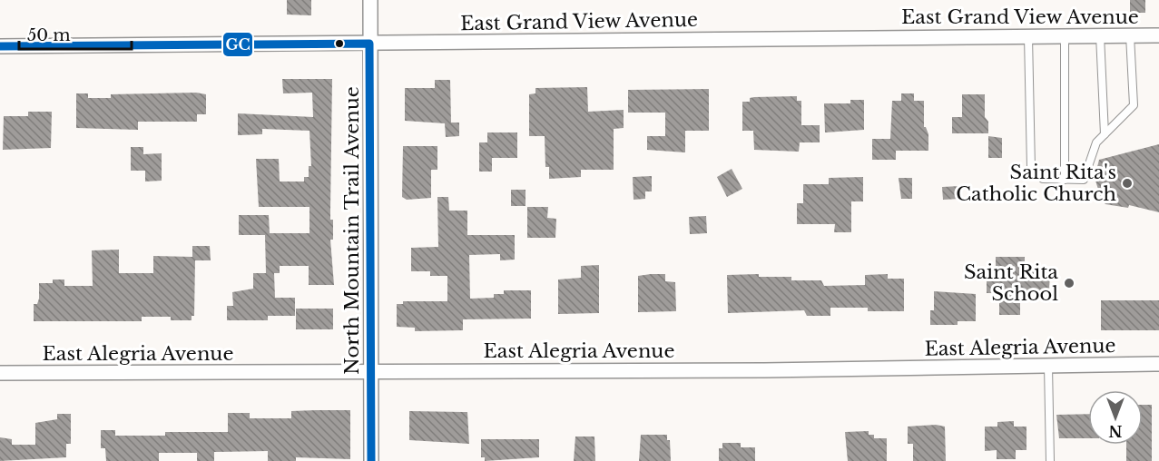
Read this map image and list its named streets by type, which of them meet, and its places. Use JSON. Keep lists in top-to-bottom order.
{
  "streets": {
    "street": ["East Grand View Avenue", "North Mountain Trail Avenue", "East Alegria Avenue"]
  },
  "crossings": [
    ["East Grand View Avenue", "North Mountain Trail Avenue"],
    ["North Mountain Trail Avenue", "East Alegria Avenue"]
  ],
  "places": ["Saint Rita's Catholic Church", "Saint Rita School"],
  "lines": ["transit line GC"],
  "scale_bar": "50 m",
  "north": "bottom"
}
